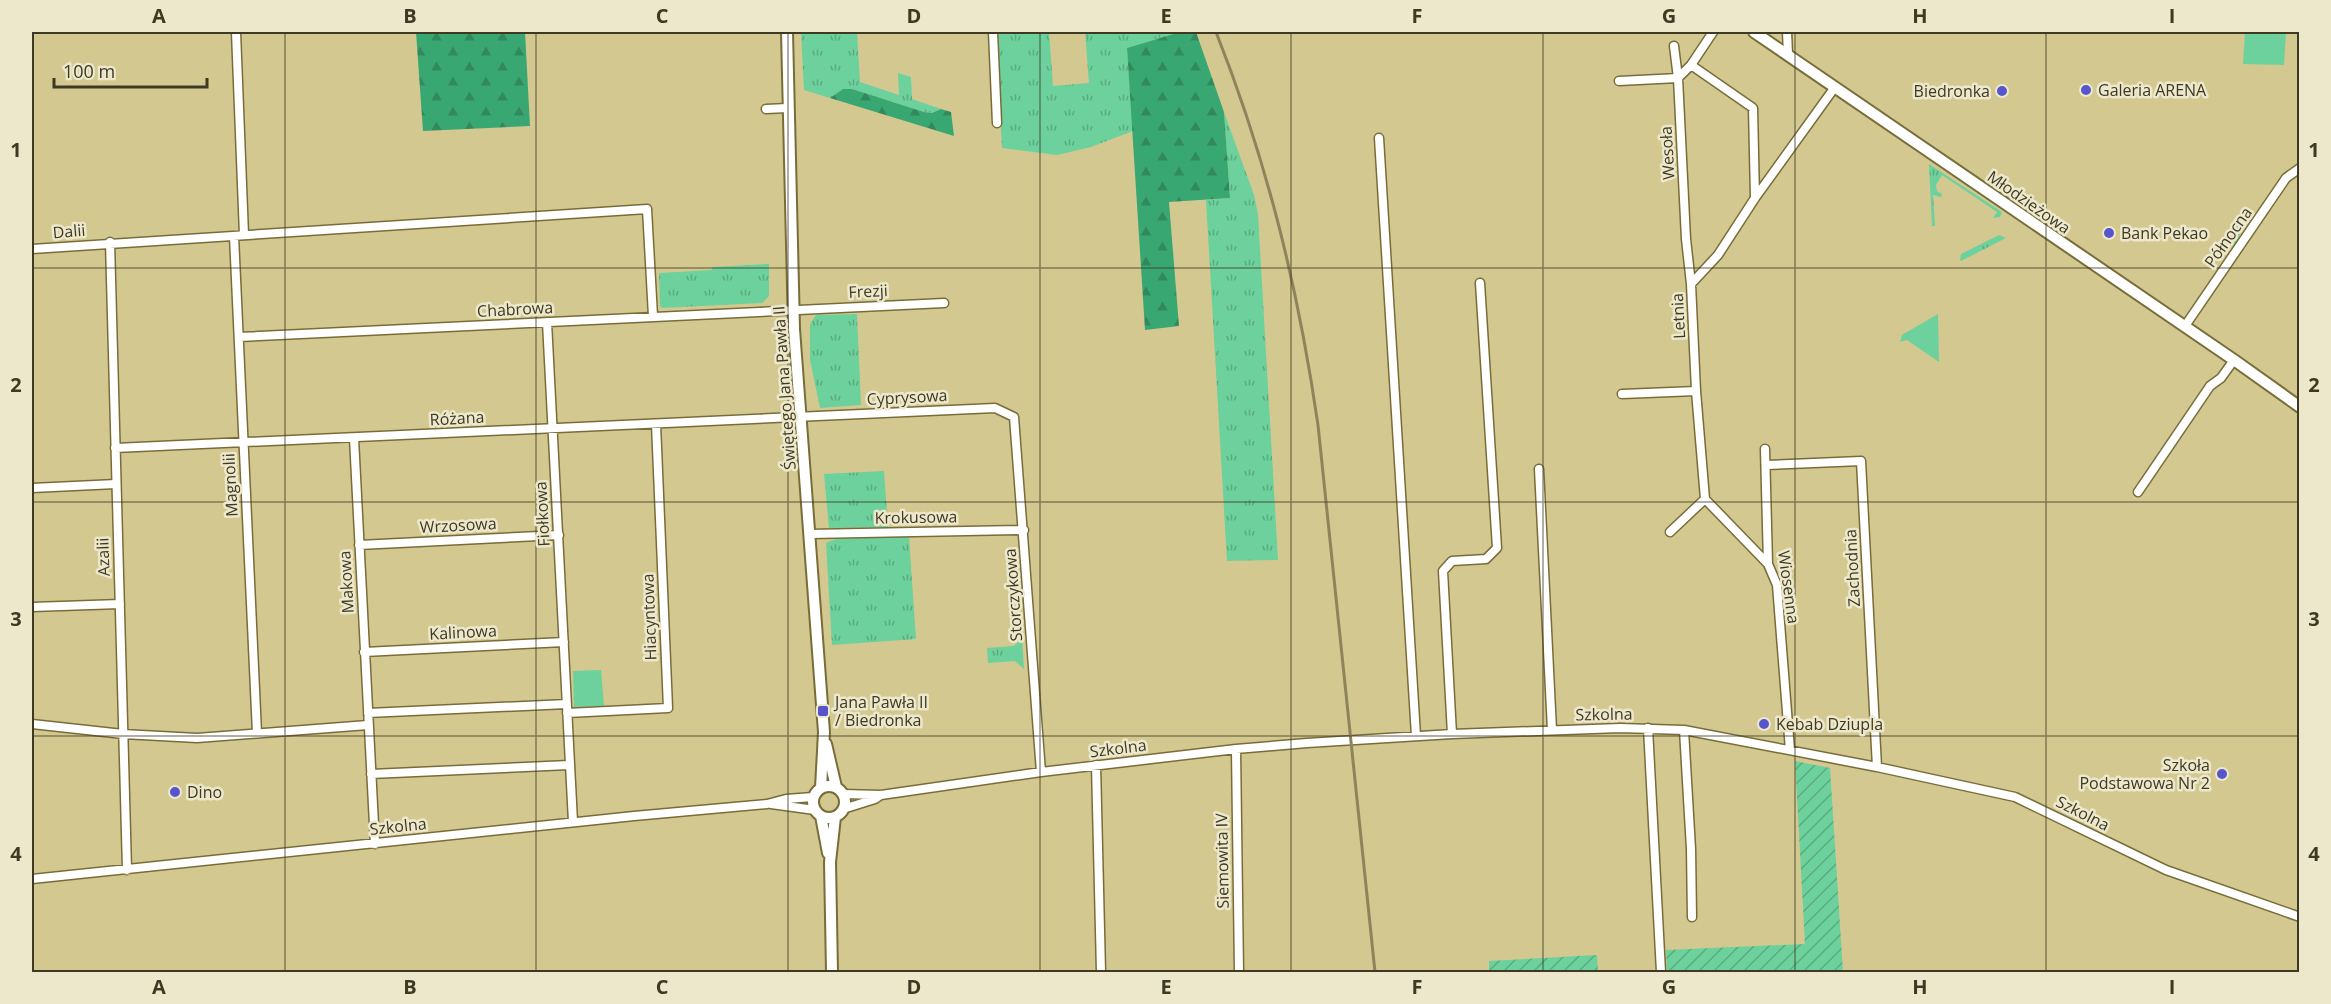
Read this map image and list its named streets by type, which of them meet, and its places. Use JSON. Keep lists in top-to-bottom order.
{
  "streets": {
    "street": [
      "Wesoła",
      "Młodzieżowa",
      "Dalii",
      "Północna",
      "Frezji",
      "Chabrowa",
      "Letnia",
      "Świętego Jana Pawła II",
      "Cyprysowa",
      "Różana",
      "Magnolii",
      "Fiołkowa",
      "Krokusowa",
      "Wrzosowa",
      "Azalii",
      "Zachodnia",
      "Makowa",
      "Wiosenna",
      "Storczykowa",
      "Hiacyntowa",
      "Kalinowa",
      "Szkolna",
      "Siemowita IV"
    ]
  },
  "crossings": [
    ["Wesoła", "Letnia"],
    ["Młodzieżowa", "Północna"],
    ["Młodzieżowa", "Letnia"],
    ["Dalii", "Chabrowa"],
    ["Dalii", "Magnolii"],
    ["Dalii", "Azalii"],
    ["Frezji", "Chabrowa"],
    ["Frezji", "Świętego Jana Pawła II"],
    ["Chabrowa", "Świętego Jana Pawła II"],
    ["Chabrowa", "Magnolii"],
    ["Chabrowa", "Fiołkowa"],
    ["Świętego Jana Pawła II", "Cyprysowa"],
    ["Świętego Jana Pawła II", "Różana"],
    ["Świętego Jana Pawła II", "Krokusowa"],
    ["Świętego Jana Pawła II", "Szkolna"],
    ["Cyprysowa", "Różana"],
    ["Cyprysowa", "Storczykowa"],
    ["Różana", "Magnolii"],
    ["Różana", "Fiołkowa"],
    ["Różana", "Azalii"],
    ["Różana", "Makowa"],
    ["Różana", "Hiacyntowa"],
    ["Fiołkowa", "Wrzosowa"],
    ["Fiołkowa", "Hiacyntowa"],
    ["Fiołkowa", "Kalinowa"],
    ["Fiołkowa", "Szkolna"],
    ["Krokusowa", "Storczykowa"],
    ["Wrzosowa", "Makowa"],
    ["Azalii", "Szkolna"],
    ["Zachodnia", "Wiosenna"],
    ["Zachodnia", "Szkolna"],
    ["Makowa", "Kalinowa"],
    ["Makowa", "Szkolna"],
    ["Wiosenna", "Szkolna"],
    ["Storczykowa", "Szkolna"],
    ["Szkolna", "Siemowita IV"]
  ],
  "places": {
    "other": [
      "Galeria ARENA",
      "Biedronka",
      "Bank Pekao",
      "Kebab Dziupla",
      "Szkoła Podstawowa Nr 2",
      "Dino"
    ],
    "transit": ["Jana Pawła II / Biedronka"]
  },
  "scale_bar": "100 m",
  "grid": {
    "columns": [
      "A",
      "B",
      "C",
      "D",
      "E",
      "F",
      "G",
      "H",
      "I"
    ],
    "rows": [
      "1",
      "2",
      "3",
      "4"
    ]
  }
}
